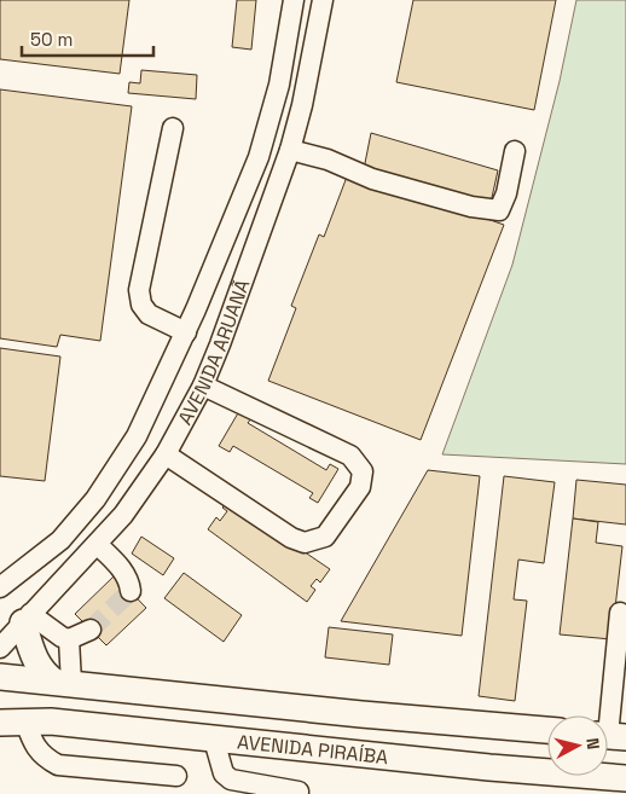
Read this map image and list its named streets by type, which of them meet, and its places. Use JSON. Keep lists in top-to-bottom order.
{
  "streets": {
    "main road": ["AVENIDA PIRAÍBA"],
    "street": ["AVENIDA ARUANÃ"]
  },
  "scale_bar": "50 m",
  "north": "right"
}
